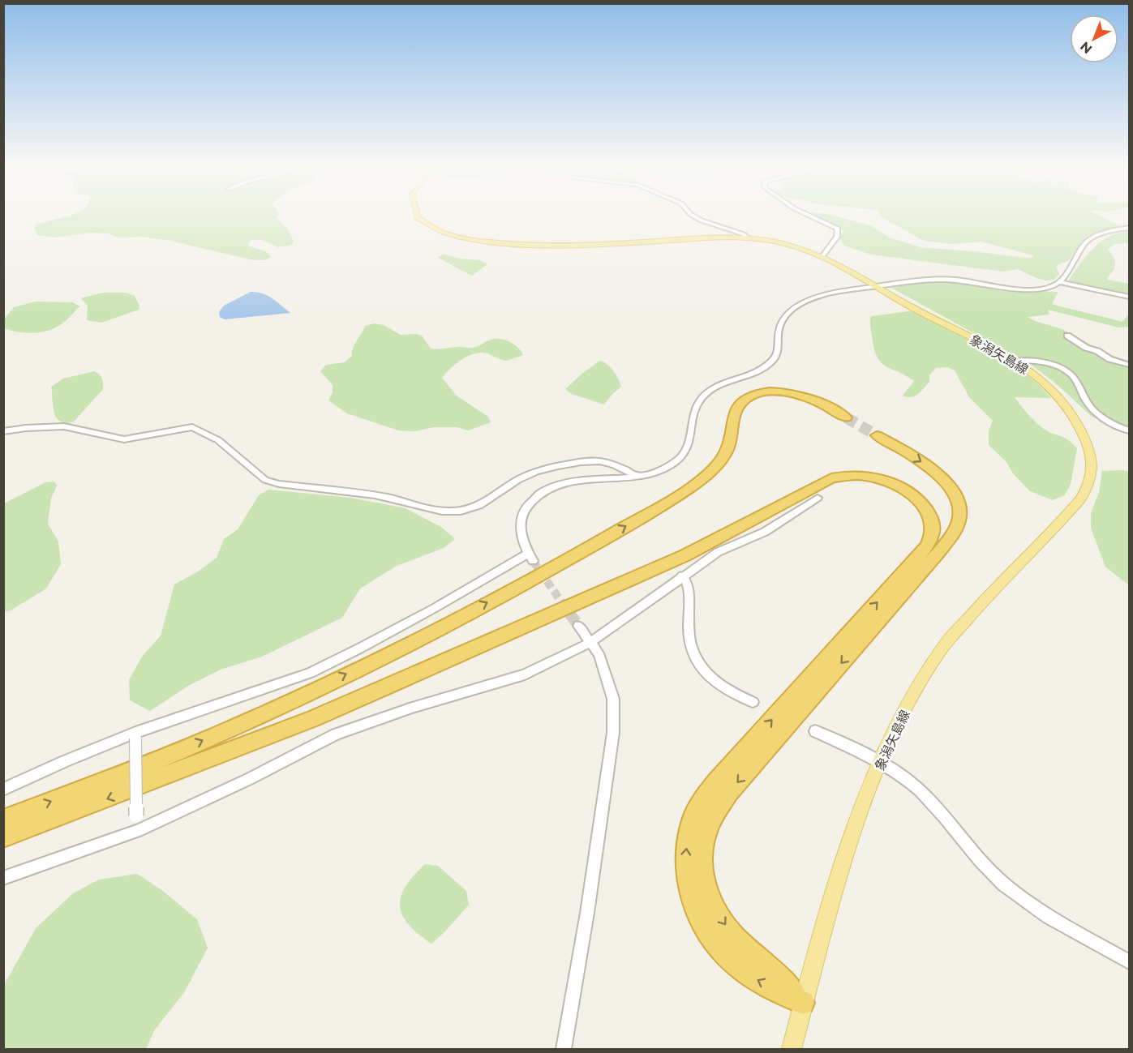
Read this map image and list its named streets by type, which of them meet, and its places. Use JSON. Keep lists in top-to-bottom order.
{
  "streets": {
    "main road": ["象潟矢島線"]
  },
  "north": "bottom left"
}
